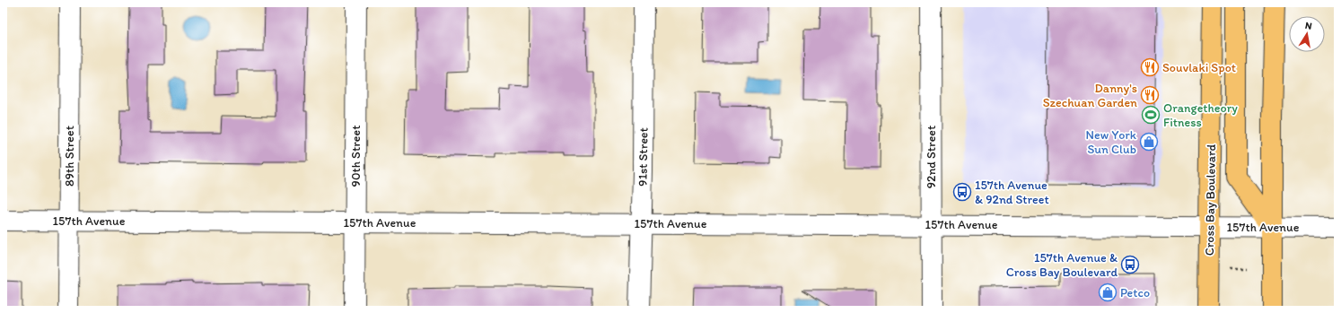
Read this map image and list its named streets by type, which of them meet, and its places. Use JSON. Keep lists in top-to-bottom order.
{
  "streets": {
    "main road": ["Cross Bay Boulevard"],
    "street": [
      "89th Street",
      "90th Street",
      "91st Street",
      "92nd Street",
      "157th Avenue"
    ]
  },
  "crossings": [
    ["89th Street", "157th Avenue"],
    ["90th Street", "157th Avenue"],
    ["91st Street", "157th Avenue"],
    ["92nd Street", "157th Avenue"],
    ["Cross Bay Boulevard", "157th Avenue"]
  ],
  "places": {
    "restaurant": ["Souvlaki Spot", "Danny's Szechuan Garden"],
    "sports": ["Orangetheory Fitness"],
    "shop": ["New York Sun Club", "Petco"],
    "bus stop": ["157th Avenue & 92nd Street", "157th Avenue & Cross Bay Boulevard"]
  },
  "north": "top"
}
